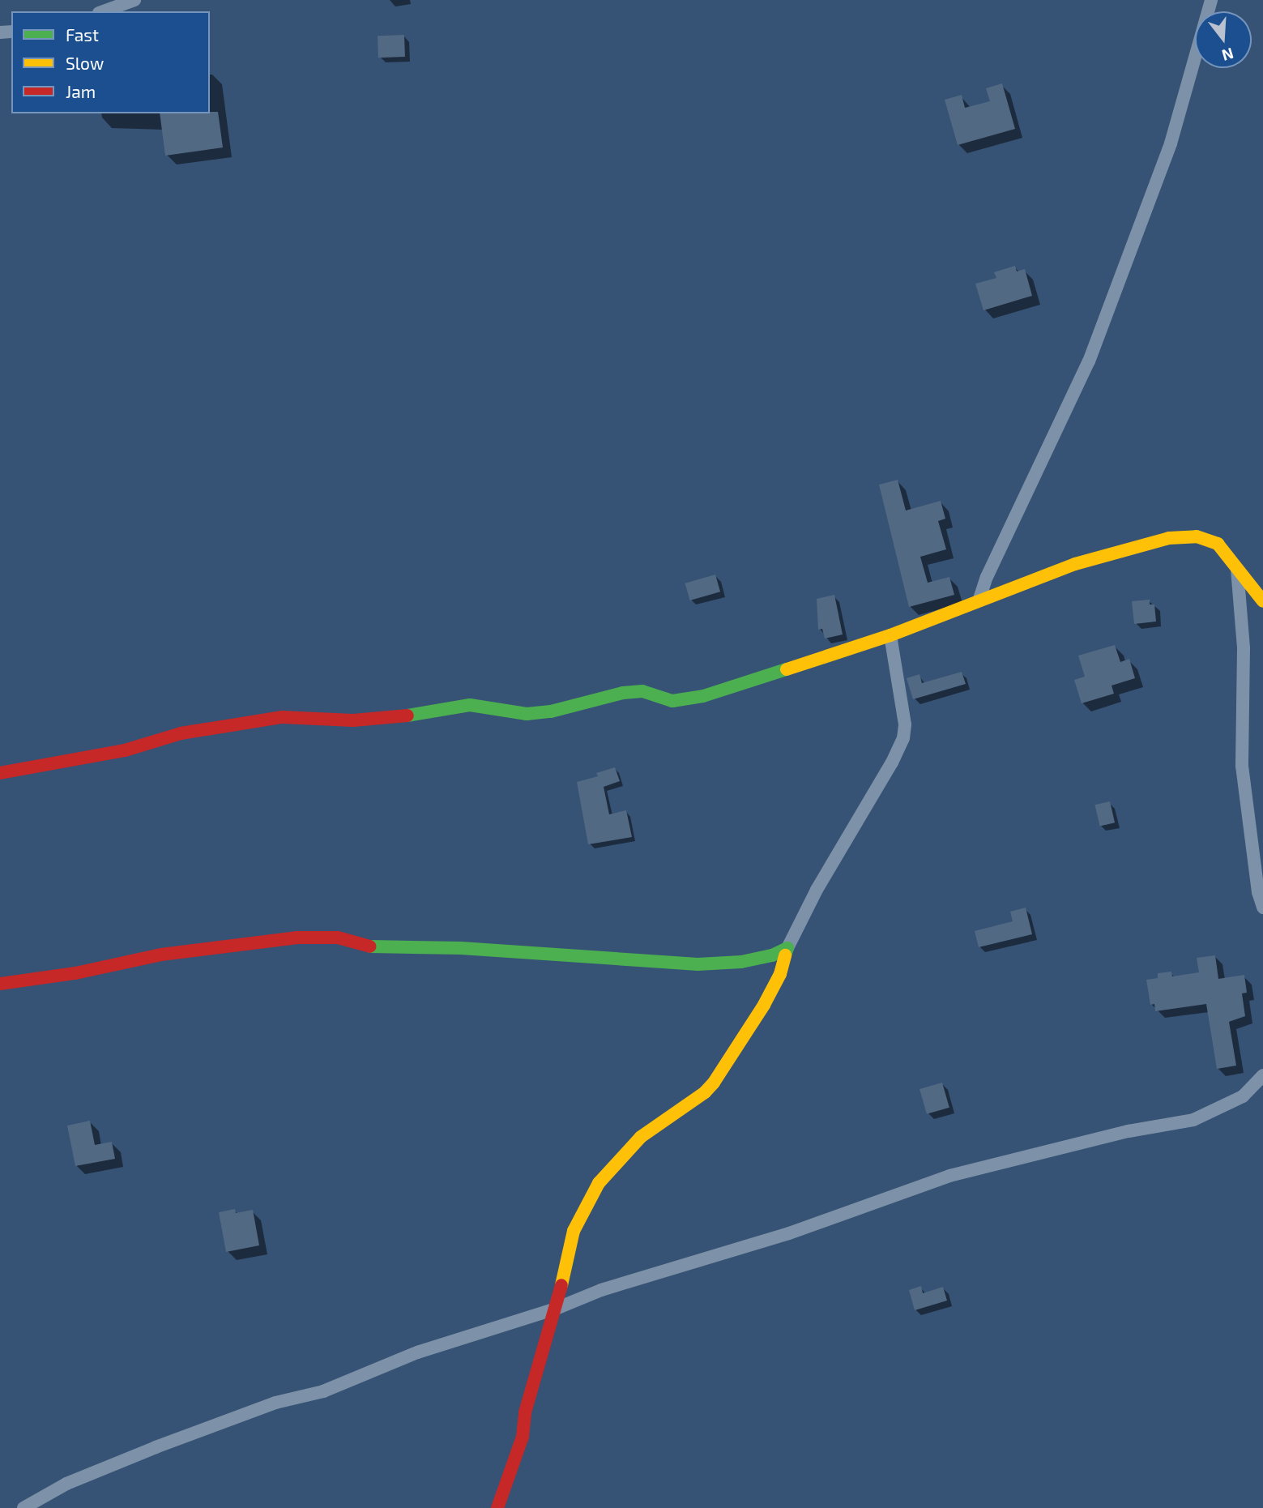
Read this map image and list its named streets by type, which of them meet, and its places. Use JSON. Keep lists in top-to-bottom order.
{
  "legend": ["Fast", "Slow", "Jam"],
  "north": "bottom"
}
